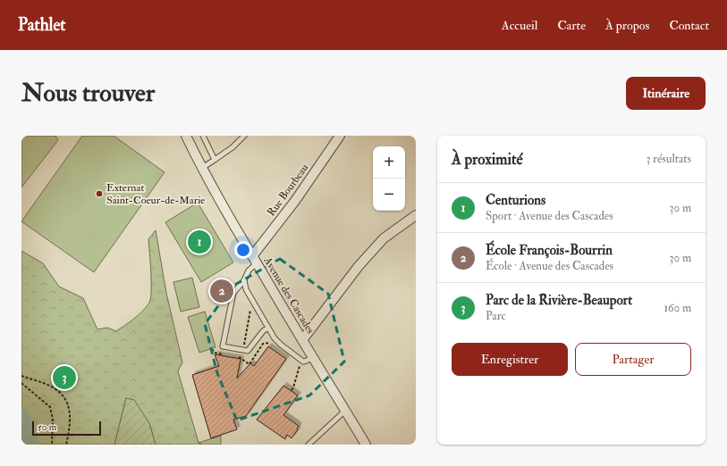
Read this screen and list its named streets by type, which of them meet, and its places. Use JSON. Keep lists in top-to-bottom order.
{
  "streets": {
    "street": ["Rue Bourbeau", "Avenue des Cascades"]
  },
  "crossings": [
    ["Rue Bourbeau", "Avenue des Cascades"]
  ],
  "places": ["Externat Saint-Coeur-de-Marie"],
  "scale_bar": "50 m",
  "page": {
    "header": "Pathlet",
    "nav": [
      "Accueil",
      "Carte",
      "À propos",
      "Contact"
    ],
    "buttons": [
      "Itinéraire",
      ["Enregistrer", "Partager"]
    ],
    "title": "Nous trouver",
    "heading": ["À proximité", "3 résultats"],
    "map_buttons": ["+", "−"],
    "list": [
      {
        "mark": "1",
        "name": "Centurions",
        "note": "Sport · Avenue des Cascades",
        "value": "30 m"
      },
      {
        "mark": "2",
        "name": "École François-Bourrin",
        "note": "École · Avenue des Cascades",
        "value": "30 m"
      },
      {
        "mark": "3",
        "name": "Parc de la Rivière-Beauport",
        "note": "Parc",
        "value": "160 m"
      }
    ],
    "pins": ["1", "2", "3"],
    "scale": "50 m"
  }
}
